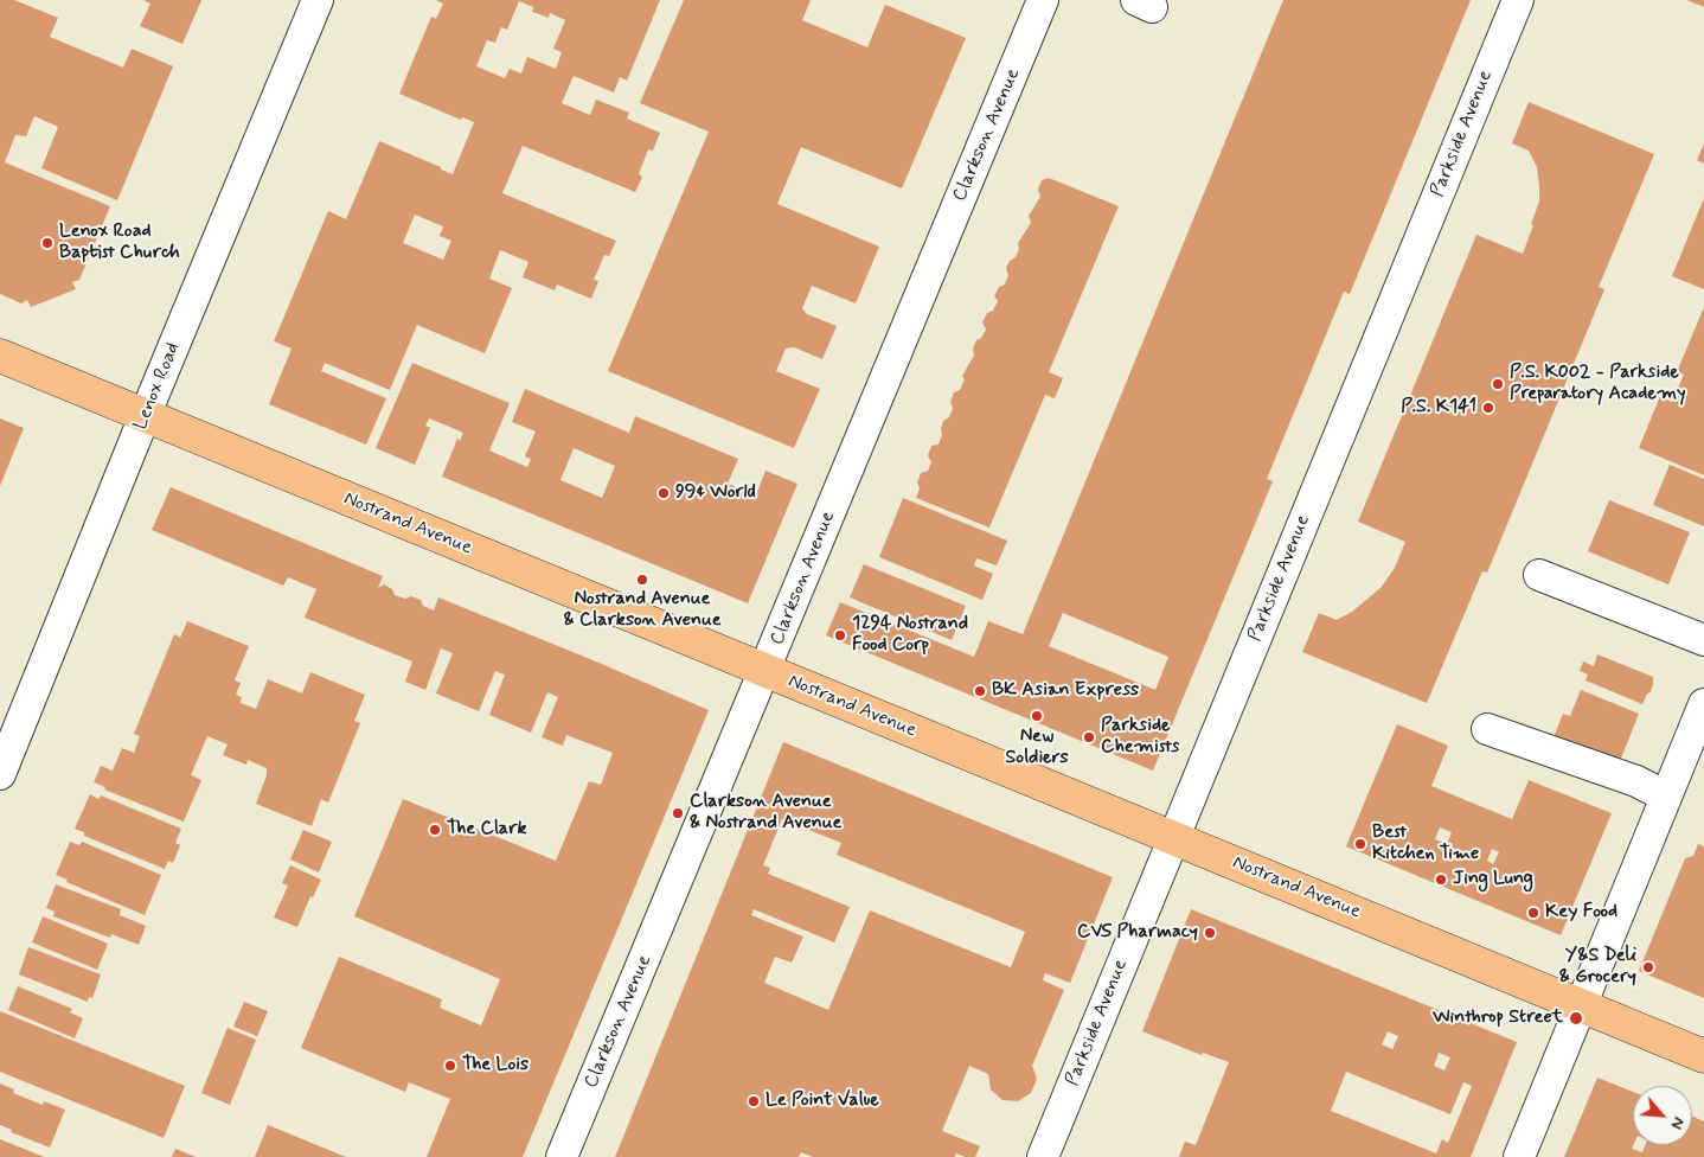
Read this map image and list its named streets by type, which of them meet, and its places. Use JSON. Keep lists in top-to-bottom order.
{
  "streets": {
    "main road": ["Nostrand Avenue"],
    "street": ["Parkside Avenue", "Clarkson Avenue", "Lenox Road"]
  },
  "crossings": [
    ["Parkside Avenue", "Nostrand Avenue"],
    ["Clarkson Avenue", "Nostrand Avenue"],
    ["Lenox Road", "Nostrand Avenue"]
  ],
  "places": [
    "Lenox Road Baptist Church",
    "P.S. K002 - Parkside Preparatory Academy",
    "P.S. K141",
    "99¢ World",
    "Nostrand Avenue & Clarkson Avenue",
    "1294 Nostrand Food Corp",
    "BK Asian Express",
    "New Soldiers",
    "Parkside Chemists",
    "Clarkson Avenue & Nostrand Avenue",
    "The Clark",
    "Best Kitchen Time",
    "Jing Lung",
    "Key Food",
    "CVS Pharmacy",
    "Y&S Deli & Grocery",
    "Winthrop Street",
    "The Lois",
    "Le Point Value"
  ],
  "north": "bottom right"
}
